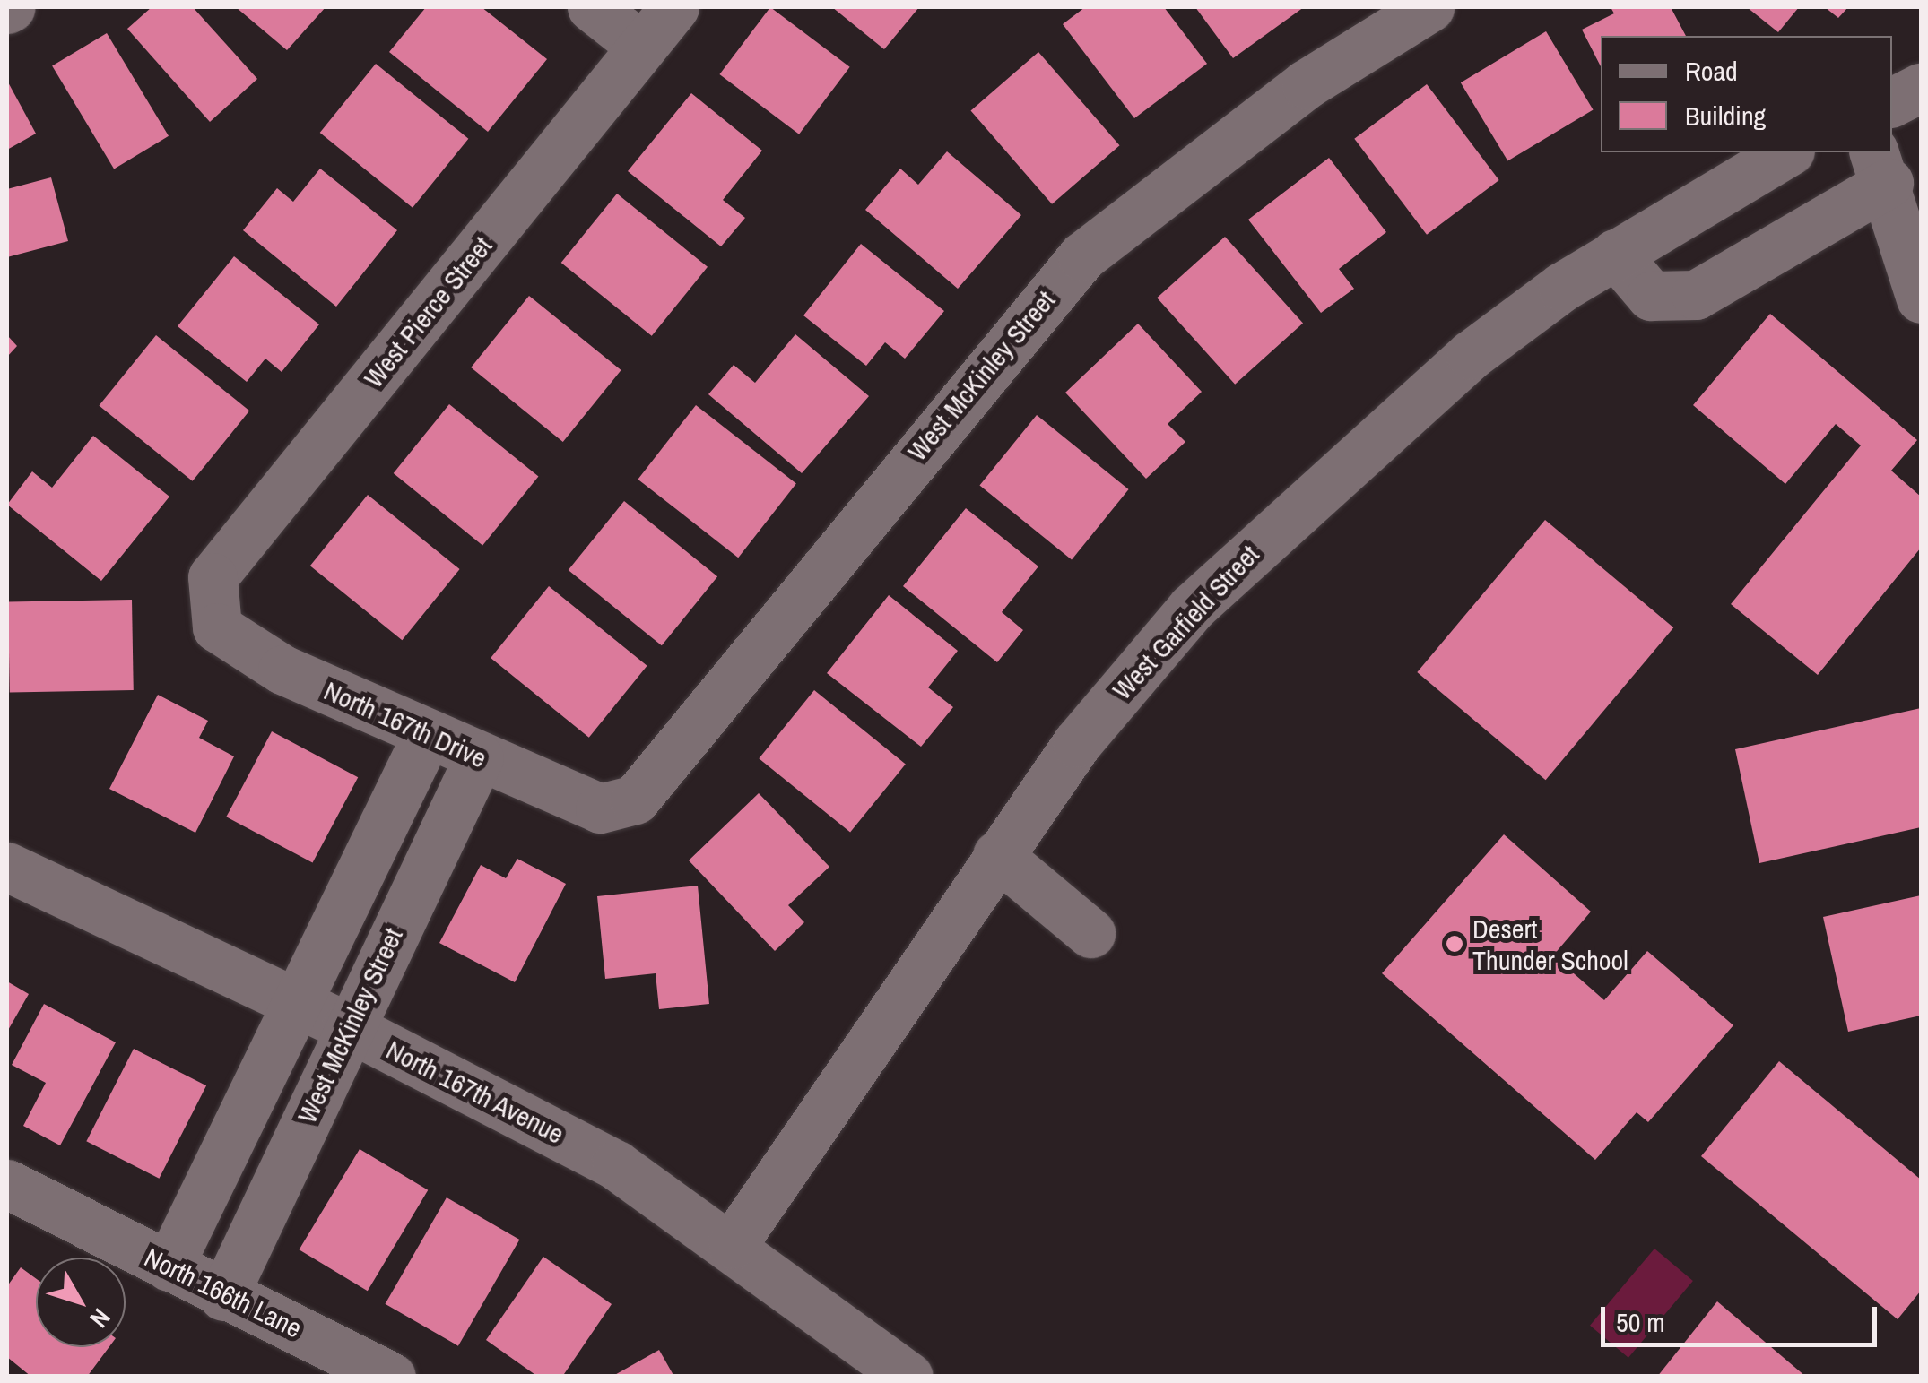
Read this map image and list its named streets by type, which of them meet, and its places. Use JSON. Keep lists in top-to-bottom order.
{
  "streets": {
    "street": [
      "West Pierce Street",
      "West McKinley Street",
      "West Garfield Street",
      "North 167th Drive",
      "North 167th Avenue",
      "North 166th Lane"
    ]
  },
  "crossings": [
    ["West Pierce Street", "North 167th Drive"],
    ["West McKinley Street", "North 167th Drive"],
    ["West McKinley Street", "North 167th Avenue"],
    ["West McKinley Street", "North 166th Lane"],
    ["West Garfield Street", "North 167th Avenue"]
  ],
  "places": ["Desert Thunder School"],
  "legend": ["Road", "Building"],
  "scale_bar": "50 m",
  "north": "bottom right"
}
